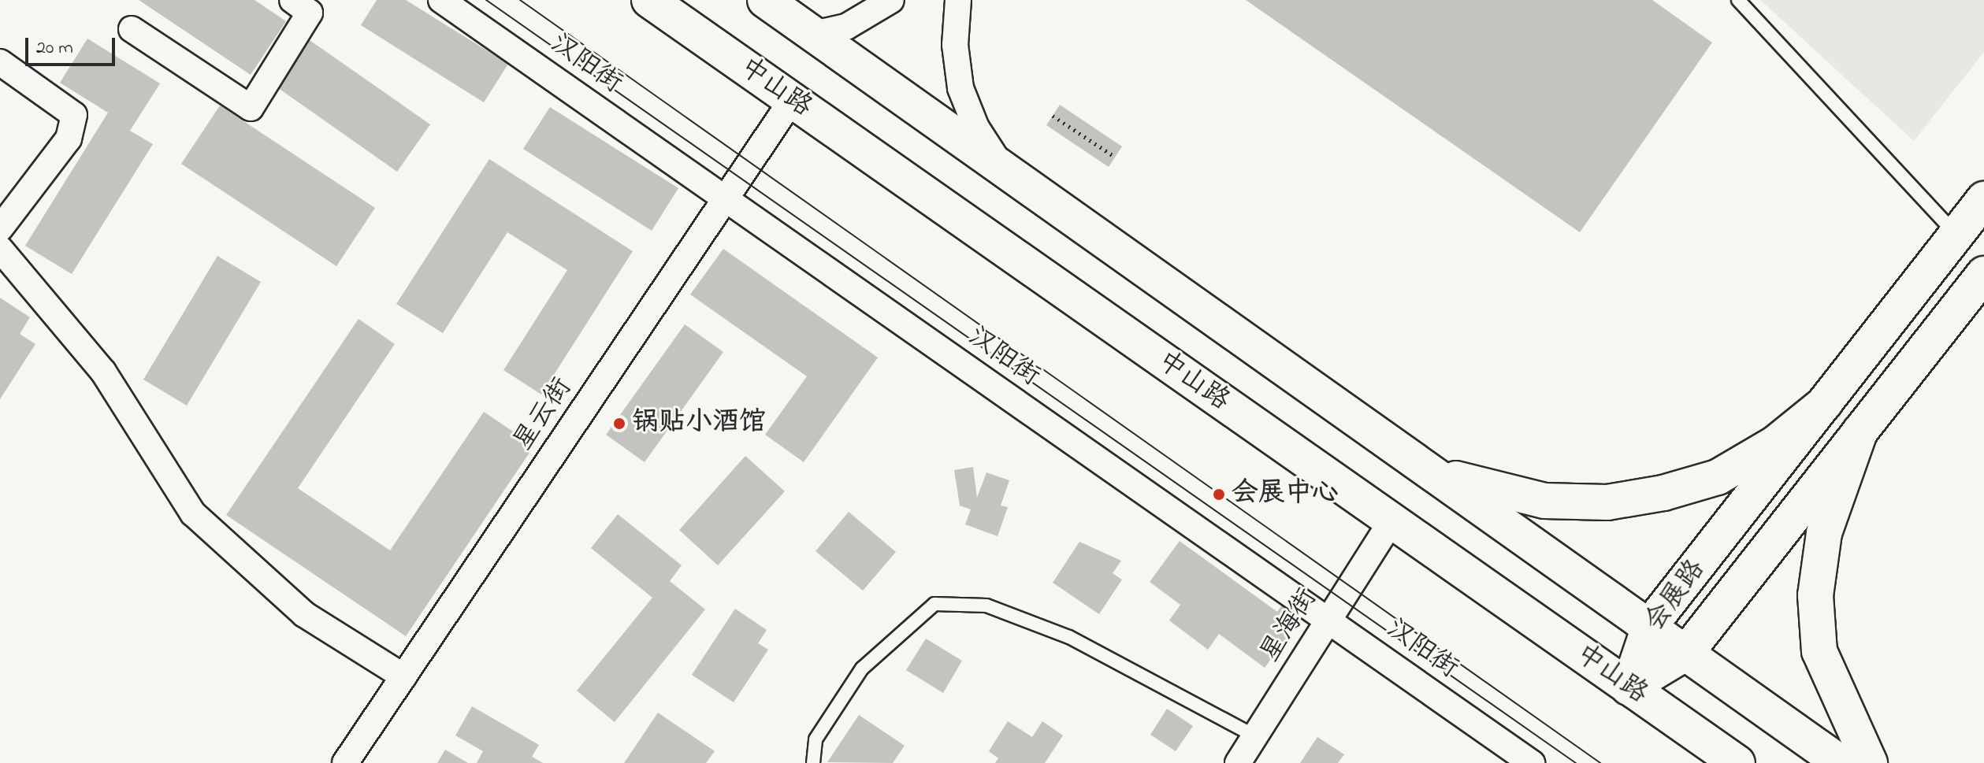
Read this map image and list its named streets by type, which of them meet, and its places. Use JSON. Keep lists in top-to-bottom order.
{
  "streets": {
    "main road": ["中山路", "会展路"],
    "street": ["汉阳街", "星云街", "星海街"]
  },
  "crossings": [
    ["汉阳街", "星云街"],
    ["汉阳街", "星海街"],
    ["中山路", "星云街"],
    ["中山路", "会展路"],
    ["中山路", "星海街"]
  ],
  "places": ["锅贴小酒馆", "会展中心"],
  "scale_bar": "20 m"
}
